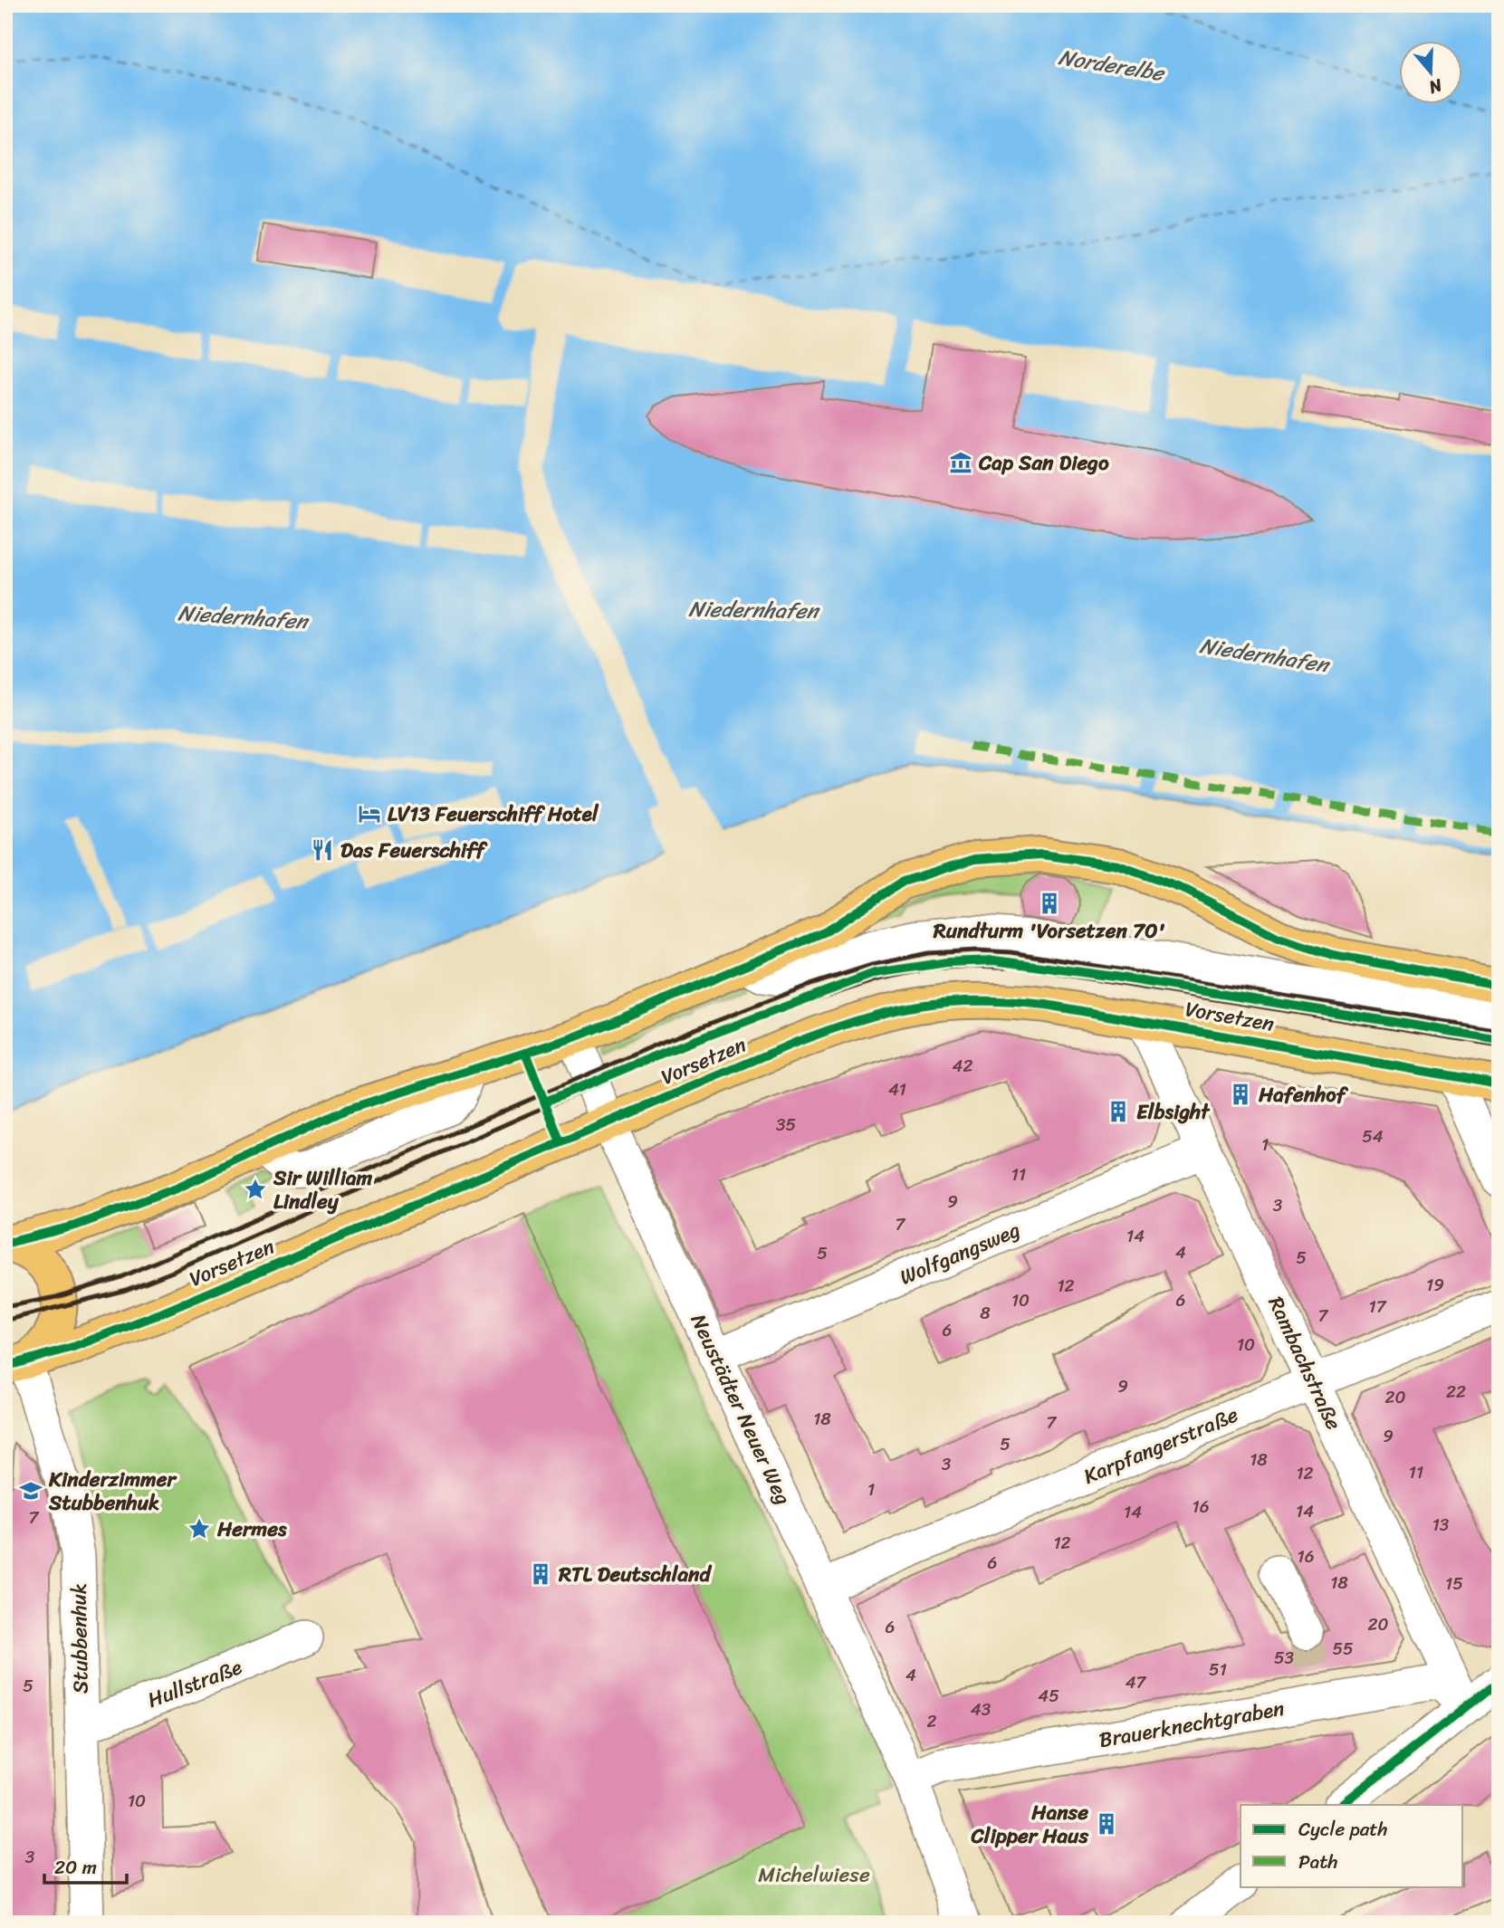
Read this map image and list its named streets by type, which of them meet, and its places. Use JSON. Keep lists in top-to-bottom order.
{
  "streets": {
    "main road": ["Vorsetzen"],
    "street": [
      "Wolfgangsweg",
      "Rambachstraße",
      "Neustädter Neuer Weg",
      "Karpfangerstraße",
      "Stubbenhuk",
      "Hullstraße",
      "Brauerknechtgraben"
    ]
  },
  "crossings": [
    ["Vorsetzen", "Rambachstraße"],
    ["Vorsetzen", "Neustädter Neuer Weg"],
    ["Vorsetzen", "Stubbenhuk"],
    ["Wolfgangsweg", "Rambachstraße"],
    ["Wolfgangsweg", "Neustädter Neuer Weg"],
    ["Rambachstraße", "Karpfangerstraße"],
    ["Rambachstraße", "Brauerknechtgraben"],
    ["Neustädter Neuer Weg", "Karpfangerstraße"],
    ["Neustädter Neuer Weg", "Brauerknechtgraben"],
    ["Stubbenhuk", "Hullstraße"]
  ],
  "water": ["Norderelbe", "Niedernhafen"],
  "parks": ["Michelwiese"],
  "places": {
    "museum": ["Cap San Diego"],
    "hotel": ["LV13 Feuerschiff Hotel"],
    "restaurant": ["Das Feuerschiff"],
    "building": [
      "Rundturm 'Vorsetzen 70'",
      "Hafenhof",
      "Elbsight",
      "RTL Deutschland",
      "Hanse Clipper Haus"
    ],
    "place": ["Sir William Lindley", "Hermes"],
    "school or university": ["Kinderzimmer Stubbenhuk"]
  },
  "house_numbers": [
    "42",
    "41",
    "35",
    "54",
    "1",
    "11",
    "9",
    "3",
    "7",
    "14",
    "4",
    "5",
    "5",
    "19",
    "12",
    "10",
    "6",
    "17",
    "8",
    "7",
    "6",
    "10",
    "9",
    "22",
    "20",
    "18",
    "7",
    "9",
    "5",
    "18",
    "3",
    "11",
    "12",
    "1",
    "16",
    "14",
    "14",
    "7",
    "13",
    "12",
    "16",
    "6",
    "18",
    "15",
    "20",
    "6",
    "55",
    "53",
    "51",
    "4",
    "47",
    "5",
    "45",
    "43",
    "2",
    "10",
    "3"
  ],
  "legend": ["Cycle path", "Path"],
  "scale_bar": "20 m",
  "north": "bottom"
}
